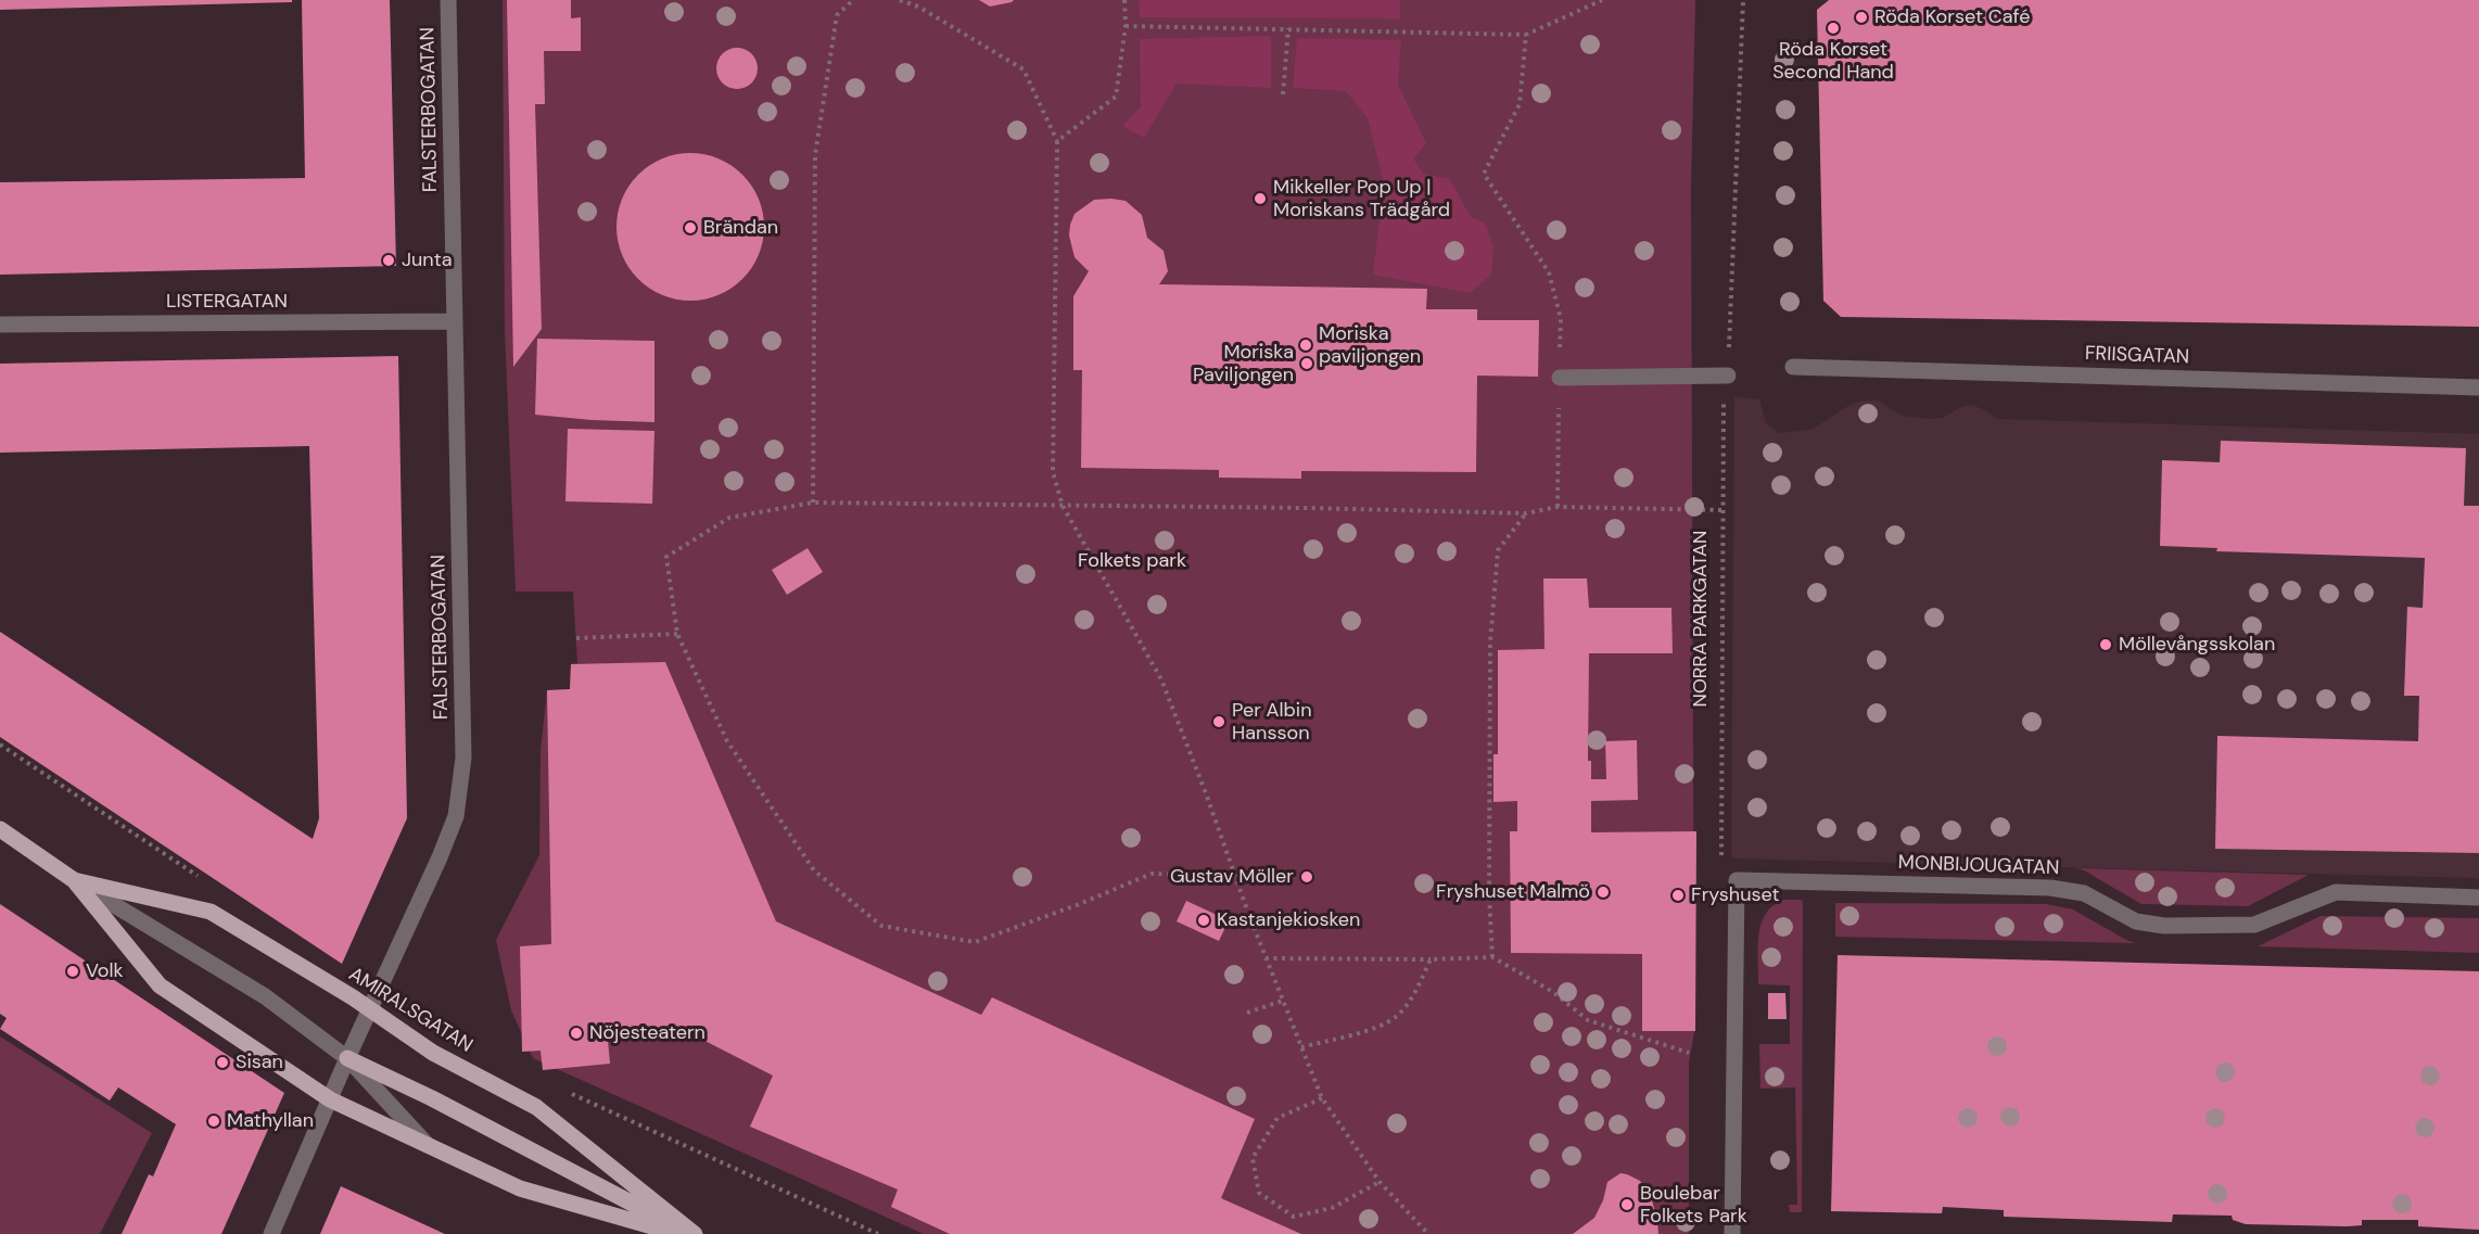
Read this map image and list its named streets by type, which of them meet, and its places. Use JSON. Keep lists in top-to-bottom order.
{
  "streets": {
    "main road": ["AMIRALSGATAN"],
    "street": [
      "FALSTERBOGATAN",
      "LISTERGATAN",
      "FRIISGATAN",
      "MONBIJOUGATAN"
    ],
    "path": ["NORRA PARKGATAN"]
  },
  "crossings": [
    ["FALSTERBOGATAN", "LISTERGATAN"],
    ["FALSTERBOGATAN", "AMIRALSGATAN"],
    ["NORRA PARKGATAN", "MONBIJOUGATAN"]
  ],
  "parks": ["Folkets park"],
  "places": [
    "Röda Korset Café",
    "Röda Korset Second Hand",
    "Mikkeller Pop Up | Moriskans Trädgård",
    "Brändan",
    "Junta",
    "Moriska paviljongen",
    "Moriska Paviljongen",
    "Möllevångsskolan",
    "Per Albin Hansson",
    "Gustav Möller",
    "Fryshuset Malmö",
    "Fryshuset",
    "Kastanjekiosken",
    "Volk",
    "Nöjesteatern",
    "Sisan",
    "Mathyllan",
    "Boulebar Folkets Park"
  ]
}
